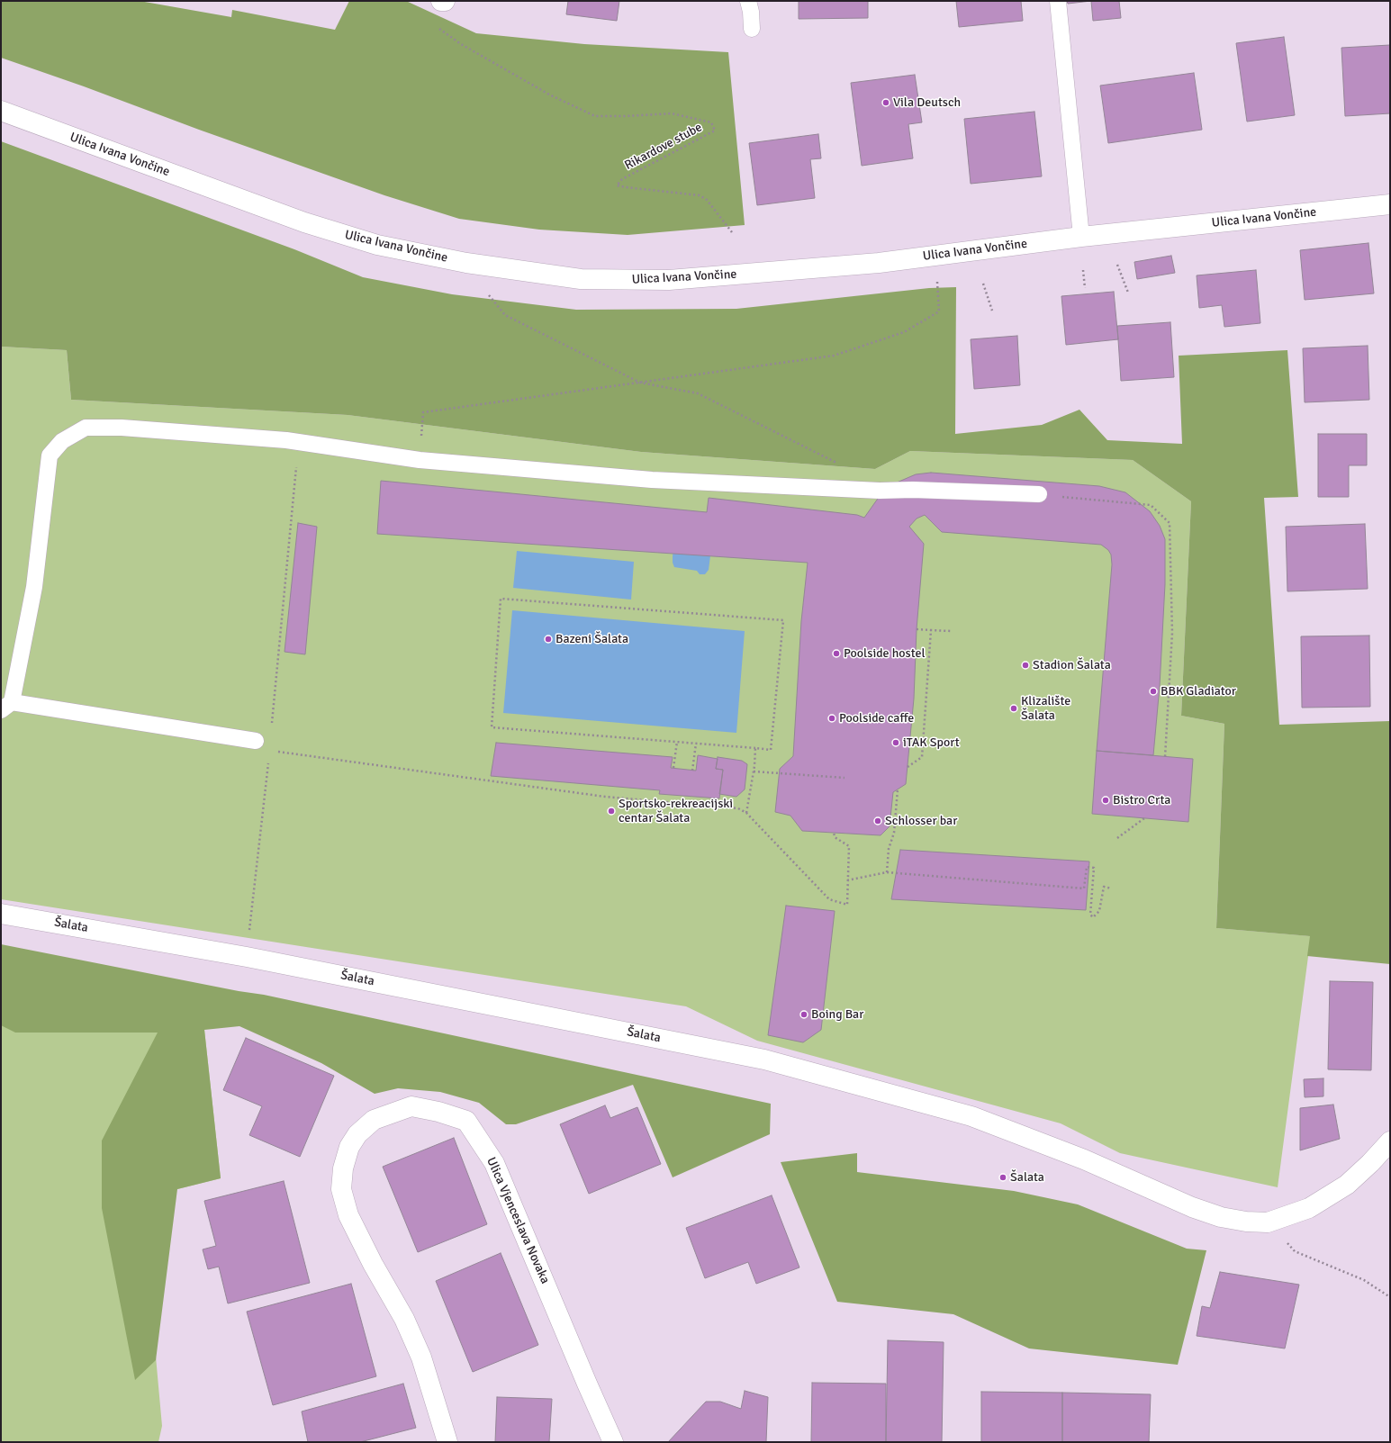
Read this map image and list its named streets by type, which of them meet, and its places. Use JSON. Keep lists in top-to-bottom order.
{
  "streets": {
    "street": ["Ulica Ivana Vončine", "Šalata", "Ulica Vjenceslava Novaka"],
    "path": ["Rikardove stube"]
  },
  "places": [
    "Vila Deutsch",
    "Bazeni Šalata",
    "Poolside hostel",
    "Stadion Šalata",
    "BBK Gladiator",
    "Klizalište Šalata",
    "Poolside caffe",
    "iTAK Sport",
    "Bistro Crta",
    "Sportsko-rekreacijski centar Šalata",
    "Schlosser bar",
    "Boing Bar",
    "Šalata"
  ]
}
